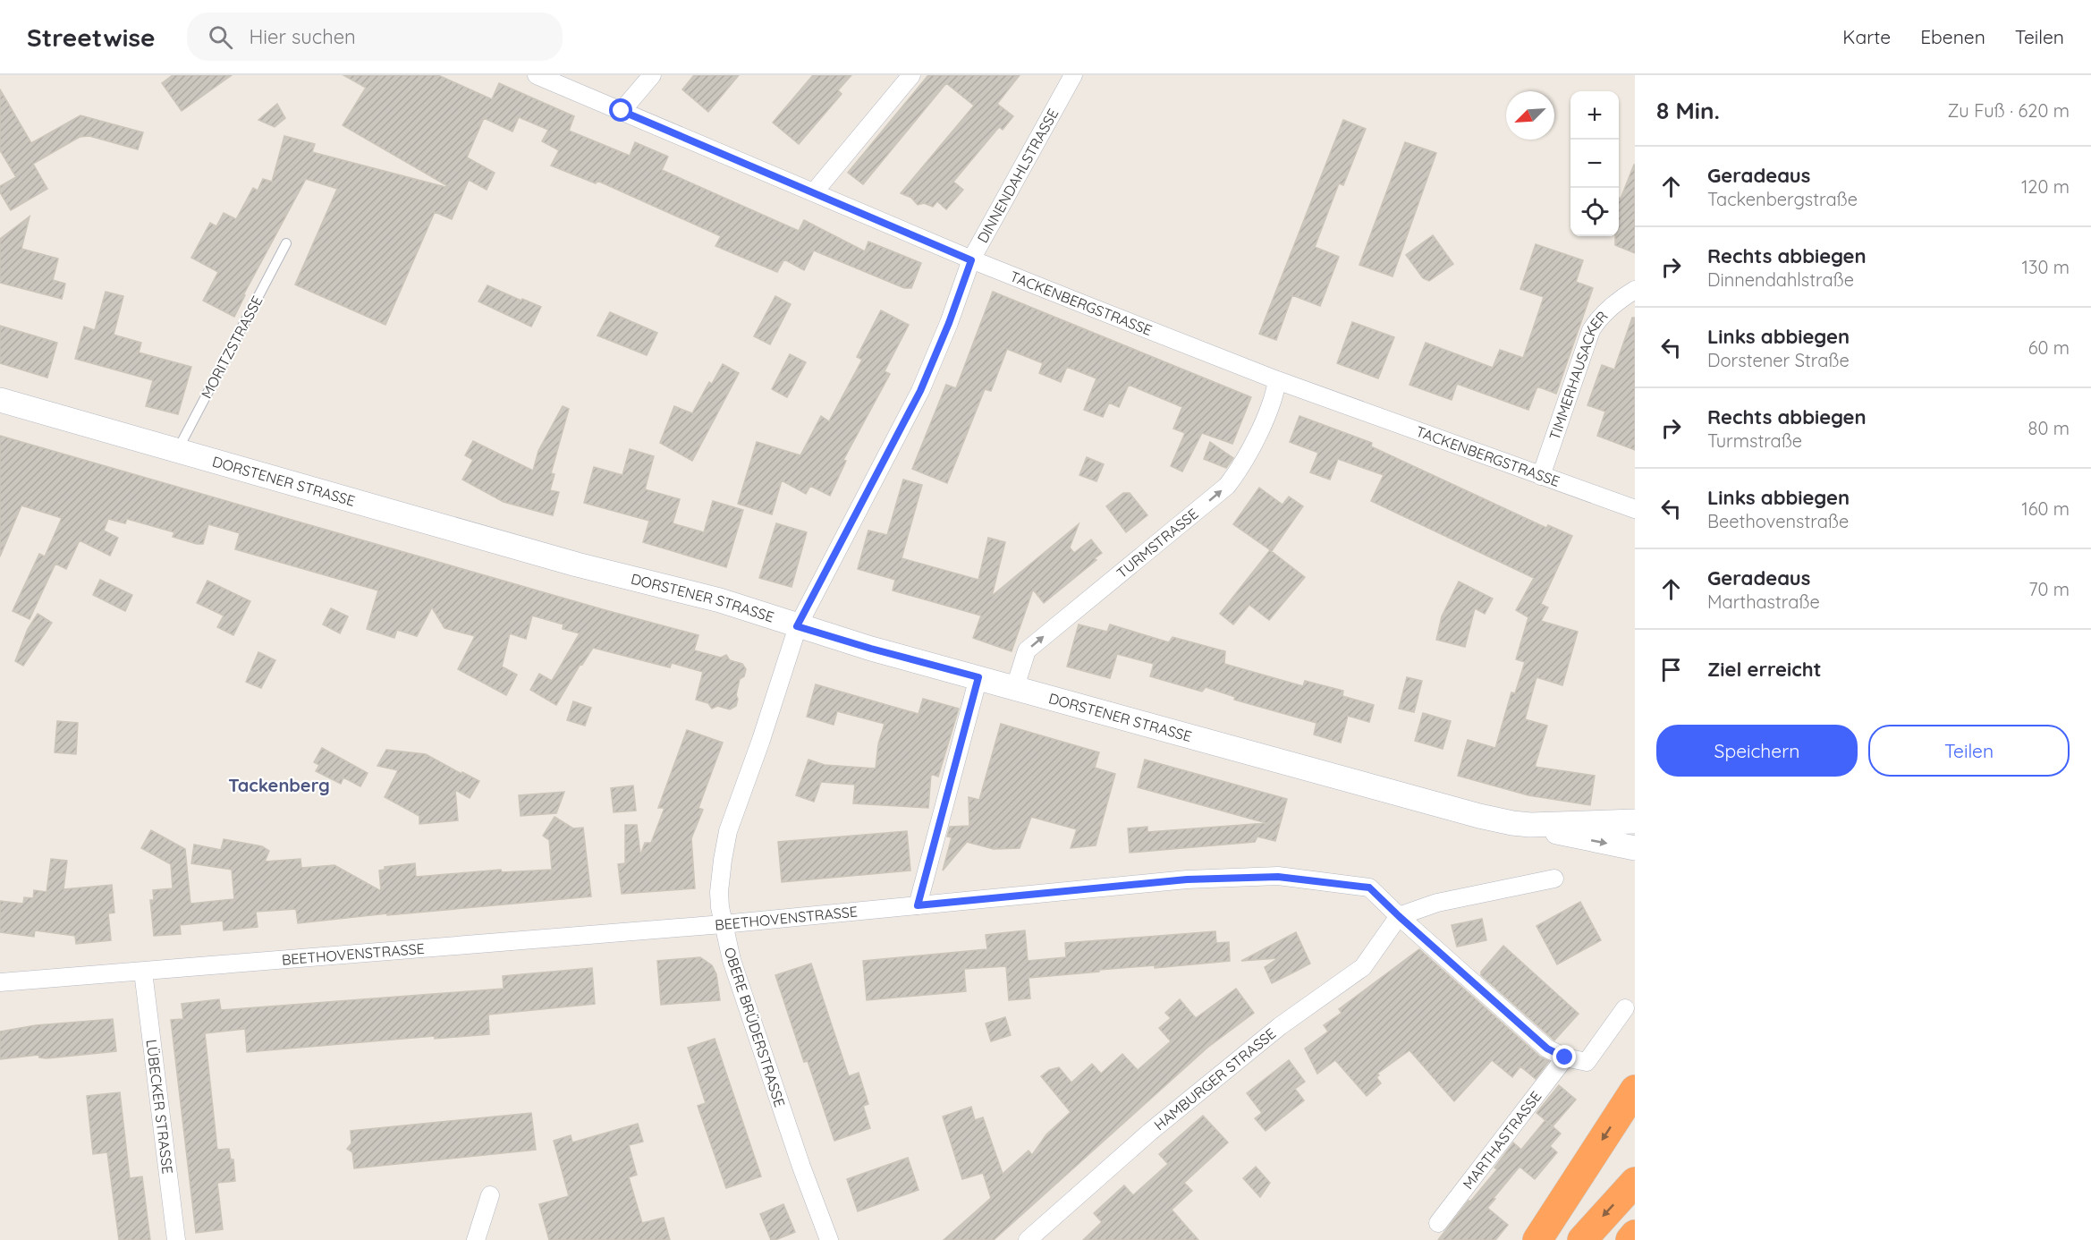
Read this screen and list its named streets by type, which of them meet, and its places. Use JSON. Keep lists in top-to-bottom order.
{
  "streets": {
    "main road": ["DORSTENER STRASSE"],
    "street": [
      "DINNENDAHLSTRASSE",
      "TACKENBERGSTRASSE",
      "TIMMERHAUSACKER",
      "TURMSTRASSE",
      "BEETHOVENSTRASSE",
      "OBERE BRÜDERSTRASSE",
      "HAMBURGER STRASSE",
      "LÜBECKER STRASSE",
      "MARTHASTRASSE"
    ],
    "lane": ["MORITZSTRASSE"]
  },
  "crossings": [
    ["DINNENDAHLSTRASSE", "TACKENBERGSTRASSE"],
    ["DINNENDAHLSTRASSE", "DORSTENER STRASSE"],
    ["DINNENDAHLSTRASSE", "OBERE BRÜDERSTRASSE"],
    ["TACKENBERGSTRASSE", "TIMMERHAUSACKER"],
    ["TACKENBERGSTRASSE", "TURMSTRASSE"],
    ["MORITZSTRASSE", "DORSTENER STRASSE"],
    ["DORSTENER STRASSE", "TURMSTRASSE"],
    ["DORSTENER STRASSE", "OBERE BRÜDERSTRASSE"],
    ["BEETHOVENSTRASSE", "OBERE BRÜDERSTRASSE"],
    ["BEETHOVENSTRASSE", "HAMBURGER STRASSE"],
    ["BEETHOVENSTRASSE", "LÜBECKER STRASSE"]
  ],
  "one_way": ["TURMSTRASSE"],
  "districts": ["Tackenberg"],
  "north": "bottom left",
  "page": {
    "header": "Streetwise",
    "search": "Hier suchen",
    "nav": ["Karte", "Ebenen", "Teilen"],
    "heading": ["8 Min.", "Zu Fuß · 620 m"],
    "map_buttons": ["+", "−"],
    "list": [
      ["Geradeaus", "Tackenbergstraße", "120 m"],
      ["Rechts abbiegen", "Dinnendahlstraße", "130 m"],
      ["Links abbiegen", "Dorstener Straße", "60 m"],
      ["Rechts abbiegen", "Turmstraße", "80 m"],
      ["Links abbiegen", "Beethovenstraße", "160 m"],
      ["Geradeaus", "Marthastraße", "70 m"],
      "Ziel erreicht"
    ],
    "buttons": ["Speichern", "Teilen"]
  }
}
